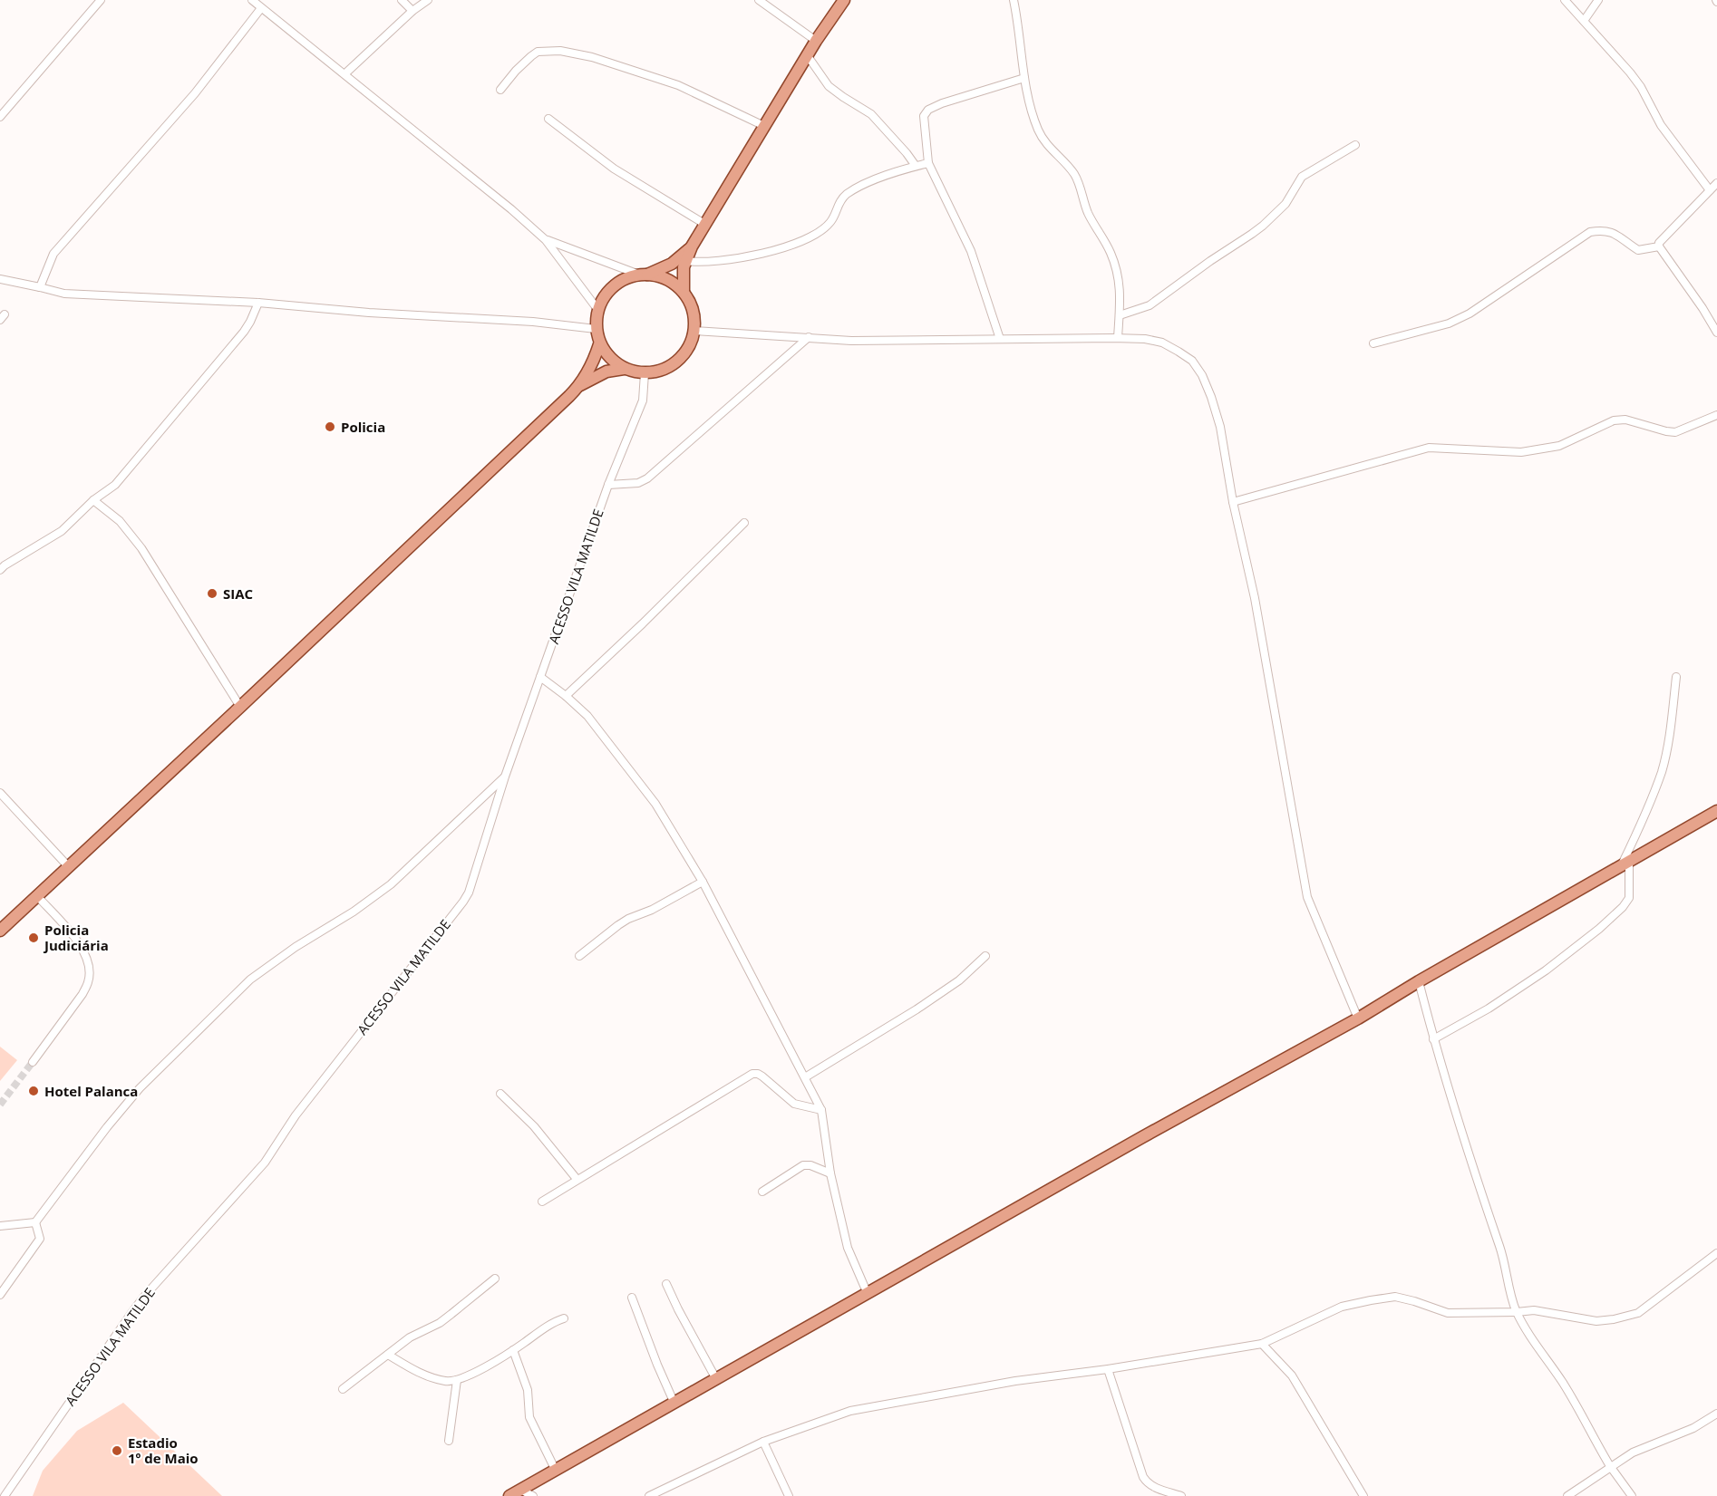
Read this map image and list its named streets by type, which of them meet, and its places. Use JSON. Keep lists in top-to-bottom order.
{
  "streets": {
    "street": ["ACESSO VILA MATILDE"]
  },
  "places": [
    "Policia",
    "SIAC",
    "Policia Judiciária",
    "Hotel Palanca",
    "Estadio 1º de Maio"
  ]
}
